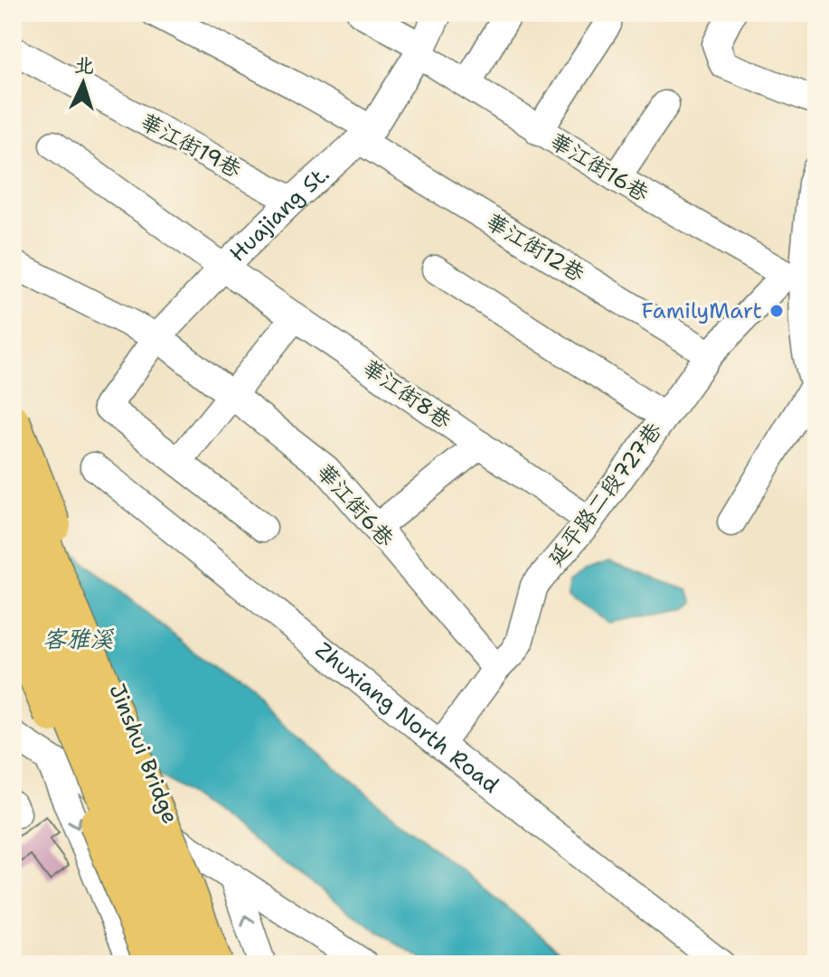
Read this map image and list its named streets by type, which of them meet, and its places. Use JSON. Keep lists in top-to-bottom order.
{
  "streets": {
    "highway": ["Jinshui Bridge"],
    "street": [
      "華江街19巷",
      "華江街16巷",
      "Huajiang St.",
      "華江街12巷",
      "華江街8巷",
      "延平路二段727巷",
      "華江街6巷",
      "Zhuxiang North Road"
    ]
  },
  "crossings": [
    ["華江街19巷", "Huajiang St."],
    ["華江街16巷", "Huajiang St."],
    ["華江街16巷", "延平路二段727巷"],
    ["Huajiang St.", "華江街12巷"],
    ["Huajiang St.", "華江街8巷"],
    ["Huajiang St.", "華江街6巷"],
    ["華江街12巷", "延平路二段727巷"],
    ["華江街8巷", "延平路二段727巷"],
    ["延平路二段727巷", "華江街6巷"],
    ["延平路二段727巷", "Zhuxiang North Road"]
  ],
  "water": ["客雅溪"],
  "places": ["FamilyMart"],
  "north": "top"
}
